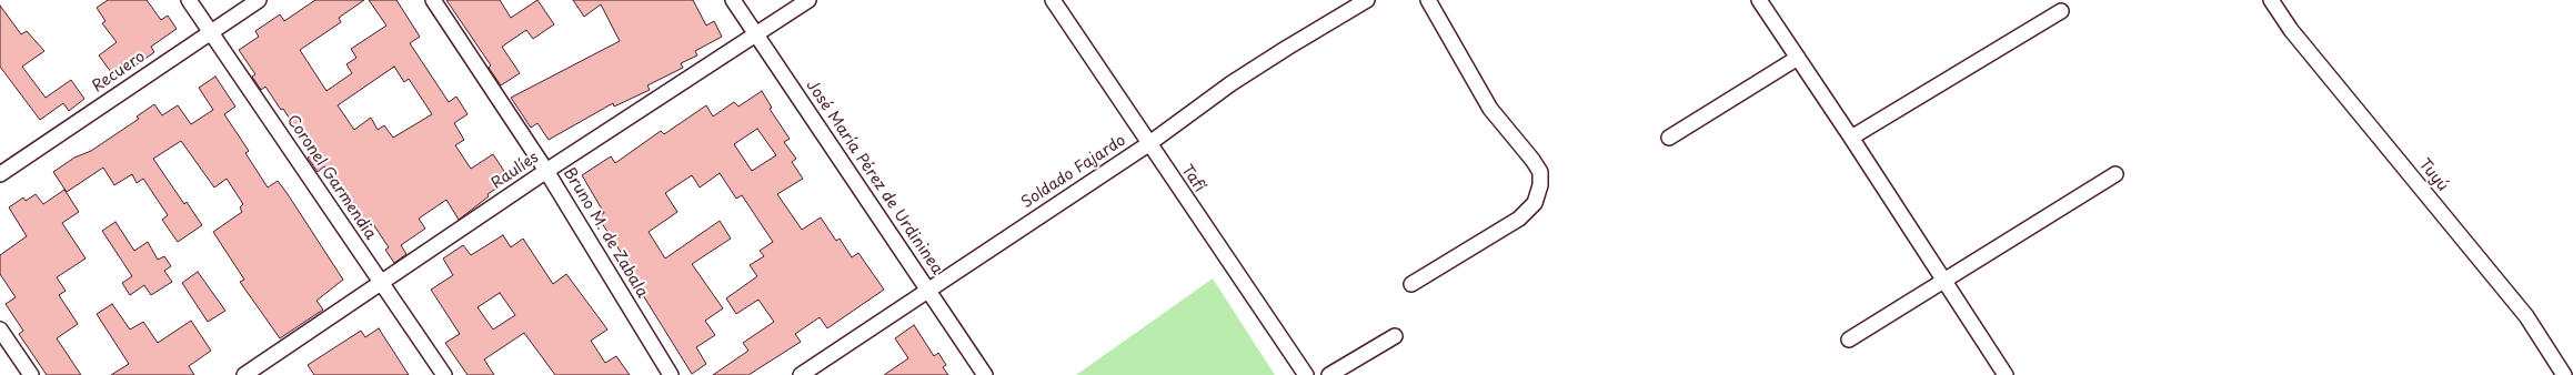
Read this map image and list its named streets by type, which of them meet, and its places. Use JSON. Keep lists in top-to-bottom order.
{
  "streets": {
    "street": [
      "Recuero",
      "Raulíes",
      "Soldado Fajardo",
      "Tuyú",
      "Coronel Garmendia",
      "José María Pérez de Urdininea",
      "Tafí",
      "Bruno M. de Zabala"
    ]
  },
  "crossings": [
    ["Recuero", "Coronel Garmendia"],
    ["Raulíes", "Coronel Garmendia"],
    ["Raulíes", "José María Pérez de Urdininea"],
    ["Raulíes", "Bruno M. de Zabala"],
    ["Soldado Fajardo", "José María Pérez de Urdininea"],
    ["Soldado Fajardo", "Tafí"]
  ]
}
